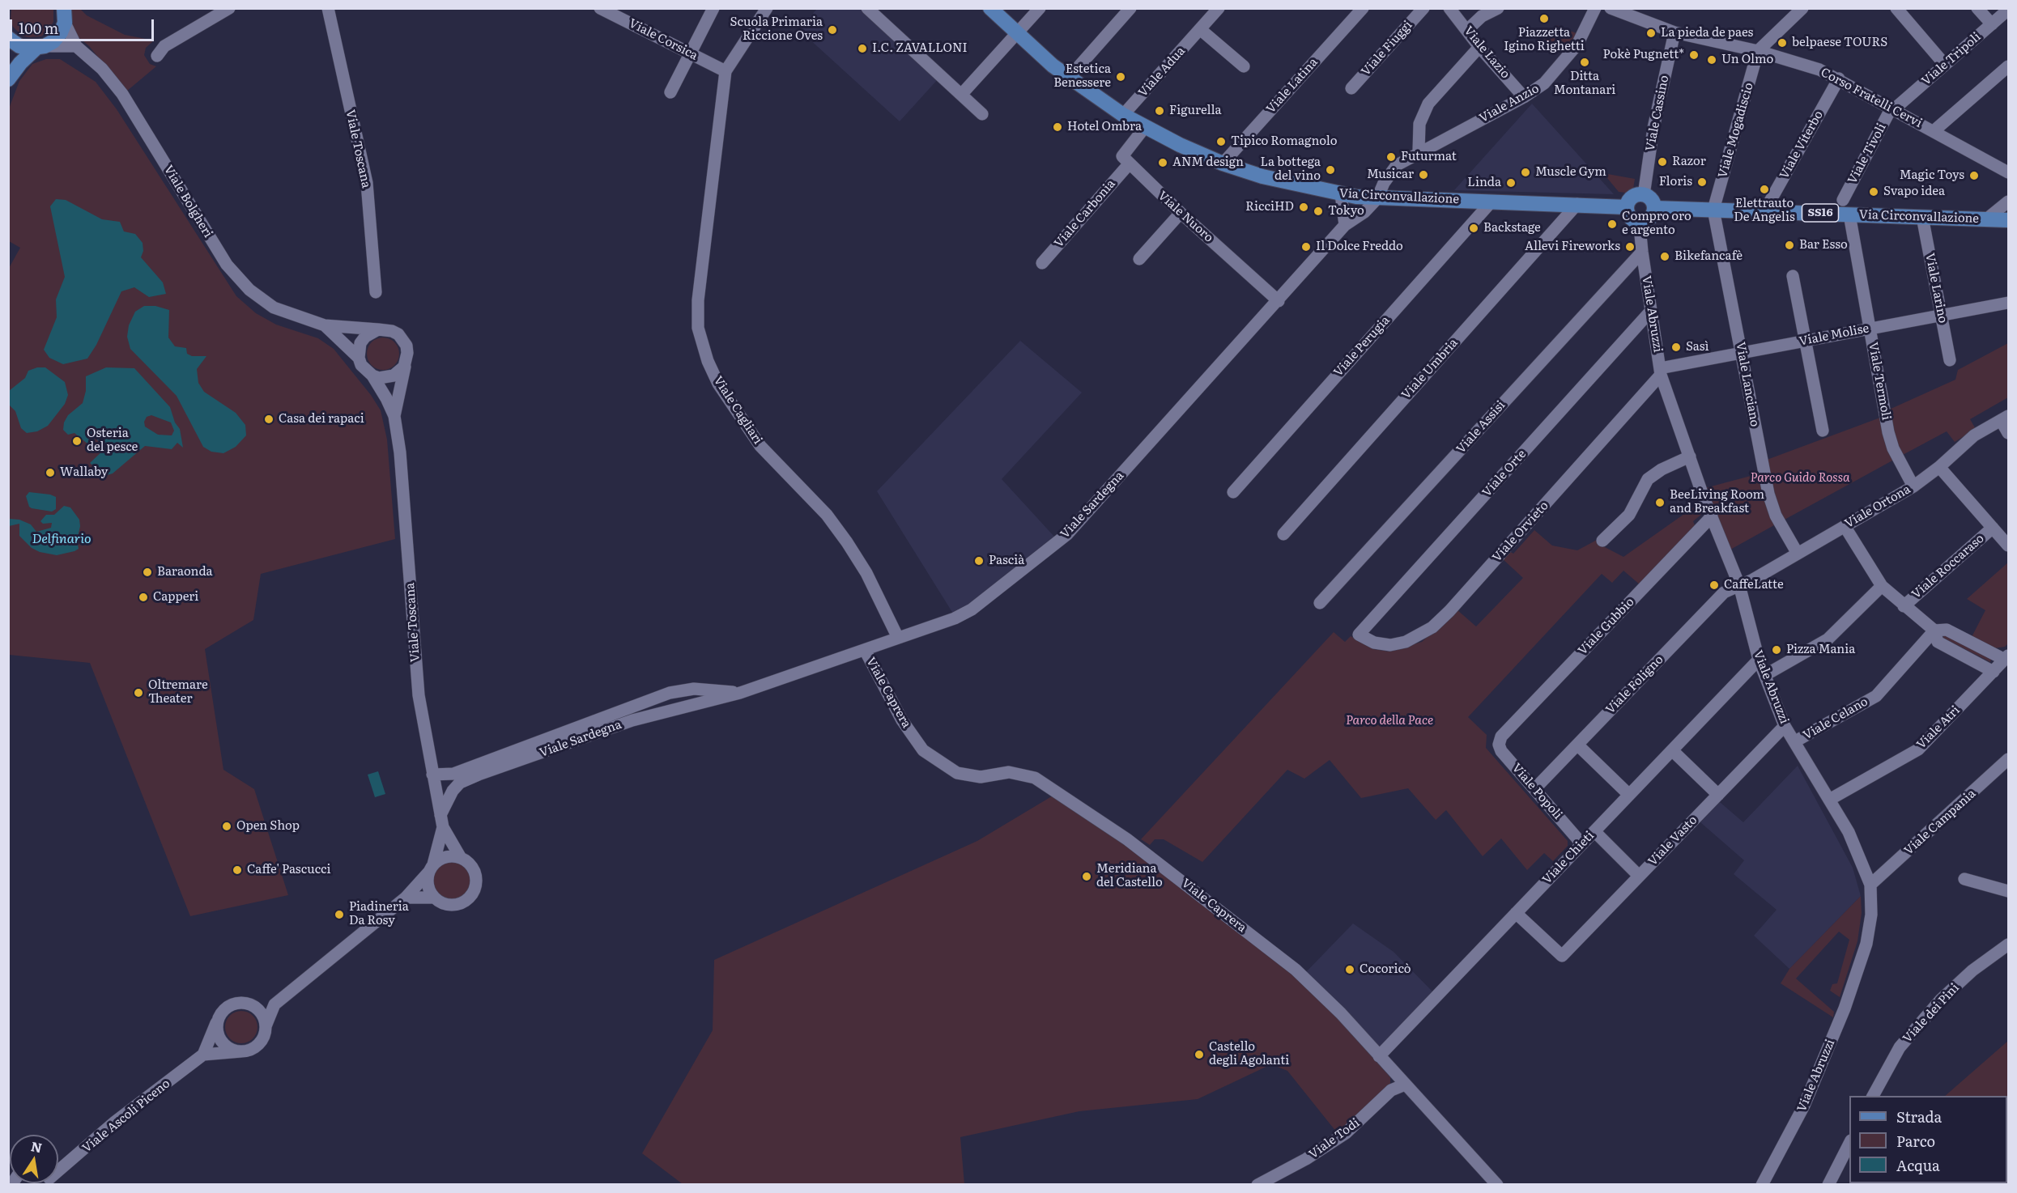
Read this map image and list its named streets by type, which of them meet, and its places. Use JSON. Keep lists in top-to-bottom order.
{
  "streets": {
    "main road": ["Via Circonvallazione", "SS16"],
    "street": [
      "Viale Corsica",
      "Viale Fiuggi",
      "Viale Lazio",
      "Viale Tripoli",
      "Viale Adua",
      "Viale Latina",
      "Corso Fratelli Cervi",
      "Viale Anzio",
      "Viale Cassino",
      "Viale Mogadiscio",
      "Viale Viterbo",
      "Viale Toscana",
      "Viale Tivoli",
      "Viale Bolgheri",
      "Viale Carbonia",
      "Viale Nuoro",
      "Viale Larino",
      "Viale Abruzzi",
      "Viale Molise",
      "Viale Perugia",
      "Viale Umbria",
      "Viale Termoli",
      "Viale Lanciano",
      "Viale Cagliari",
      "Viale Assisi",
      "Viale Orte",
      "Viale Sardegna",
      "Viale Ortona",
      "Viale Orvieto",
      "Viale Roccaraso",
      "Viale Gubbio",
      "Viale Foligno",
      "Viale Caprera",
      "Viale Celano",
      "Viale Atri",
      "Viale Popoli",
      "Viale Campania",
      "Viale Vasto",
      "Viale Chieti",
      "Viale dei Pini",
      "Viale Ascoli Piceno",
      "Viale Todi"
    ]
  },
  "crossings": [
    ["Viale Corsica", "Viale Cagliari"],
    ["Viale Lazio", "Viale Anzio"],
    ["Viale Tripoli", "Corso Fratelli Cervi"],
    ["Viale Tripoli", "Viale Tivoli"],
    ["Viale Adua", "Via Circonvallazione"],
    ["Viale Latina", "Via Circonvallazione"],
    ["Corso Fratelli Cervi", "Viale Cassino"],
    ["Corso Fratelli Cervi", "Viale Mogadiscio"],
    ["Corso Fratelli Cervi", "Viale Viterbo"],
    ["Corso Fratelli Cervi", "Viale Tivoli"],
    ["Viale Anzio", "Via Circonvallazione"],
    ["Viale Anzio", "Viale Sardegna"],
    ["Viale Cassino", "Via Circonvallazione"],
    ["Viale Cassino", "Viale Abruzzi"],
    ["Viale Mogadiscio", "Via Circonvallazione"],
    ["Viale Mogadiscio", "Viale Lanciano"],
    ["Viale Viterbo", "Via Circonvallazione"],
    ["Viale Toscana", "Viale Bolgheri"],
    ["Viale Toscana", "Viale Sardegna"],
    ["Via Circonvallazione", "Viale Larino"],
    ["Via Circonvallazione", "Viale Abruzzi"],
    ["Via Circonvallazione", "Viale Perugia"],
    ["Via Circonvallazione", "Viale Umbria"],
    ["Via Circonvallazione", "Viale Termoli"],
    ["Via Circonvallazione", "Viale Lanciano"],
    ["Via Circonvallazione", "Viale Sardegna"],
    ["Viale Carbonia", "Viale Nuoro"],
    ["Viale Nuoro", "Viale Sardegna"],
    ["Viale Larino", "Viale Molise"],
    ["Viale Abruzzi", "Viale Molise"],
    ["Viale Abruzzi", "Viale Assisi"],
    ["Viale Abruzzi", "Viale Orte"],
    ["Viale Abruzzi", "Viale Ortona"],
    ["Viale Abruzzi", "Viale Orvieto"],
    ["Viale Abruzzi", "Viale Gubbio"],
    ["Viale Abruzzi", "Viale Foligno"],
    ["Viale Abruzzi", "Viale Celano"],
    ["Viale Abruzzi", "Viale Atri"],
    ["Viale Abruzzi", "Viale Campania"],
    ["Viale Abruzzi", "Viale Vasto"],
    ["Viale Abruzzi", "Viale Chieti"],
    ["Viale Molise", "Viale Termoli"],
    ["Viale Molise", "Viale Lanciano"],
    ["Viale Molise", "Viale Orvieto"],
    ["Viale Termoli", "Viale Ortona"],
    ["Viale Lanciano", "Viale Ortona"],
    ["Viale Cagliari", "Viale Sardegna"],
    ["Viale Orte", "Viale Orvieto"],
    ["Viale Sardegna", "Viale Caprera"],
    ["Viale Ortona", "Viale Foligno"],
    ["Viale Gubbio", "Viale Popoli"],
    ["Viale Foligno", "Viale Popoli"],
    ["Viale Caprera", "Viale Chieti"],
    ["Viale Caprera", "Viale Todi"],
    ["Viale Popoli", "Viale Chieti"],
    ["Viale Vasto", "Viale Chieti"]
  ],
  "water": ["Delfinario"],
  "parks": ["Parco Guido Rossa", "Parco della Pace"],
  "places": [
    "Piazzetta Igino Righetti",
    "Scuola Primaria Riccione Oves",
    "La pieda de paes",
    "belpaese TOURS",
    "I.C. ZAVALLONI",
    "Pokè Pugnett*",
    "Un Olmo",
    "Ditta Montanari",
    "Estetica Benessere",
    "Figurella",
    "Hotel Ombra",
    "Tipico Romagnolo",
    "Futurmat",
    "Razor",
    "ANM design",
    "La bottega del vino",
    "Muscle Gym",
    "Musicar",
    "Magic Toys",
    "Floris",
    "Linda",
    "Elettrauto De Angelis",
    "Svapo idea",
    "RicciHD",
    "Tokyo",
    "Compro oro e argento",
    "Backstage",
    "Bar Esso",
    "Il Dolce Freddo",
    "Allevi Fireworks",
    "Bikefancafè",
    "Sasì",
    "Casa dei rapaci",
    "Osteria del pesce",
    "Wallaby",
    "BeeLiving Room and Breakfast",
    "Pascià",
    "Baraonda",
    "CaffeLatte",
    "Capperi",
    "Pizza Mania",
    "Oltremare Theater",
    "Open Shop",
    "Caffe' Pascucci",
    "Meridiana del Castello",
    "Piadineria Da Rosy",
    "Cocoricò",
    "Castello degli Agolanti"
  ],
  "legend": ["Strada", "Parco", "Acqua"],
  "scale_bar": "100 m",
  "north": "top"
}
